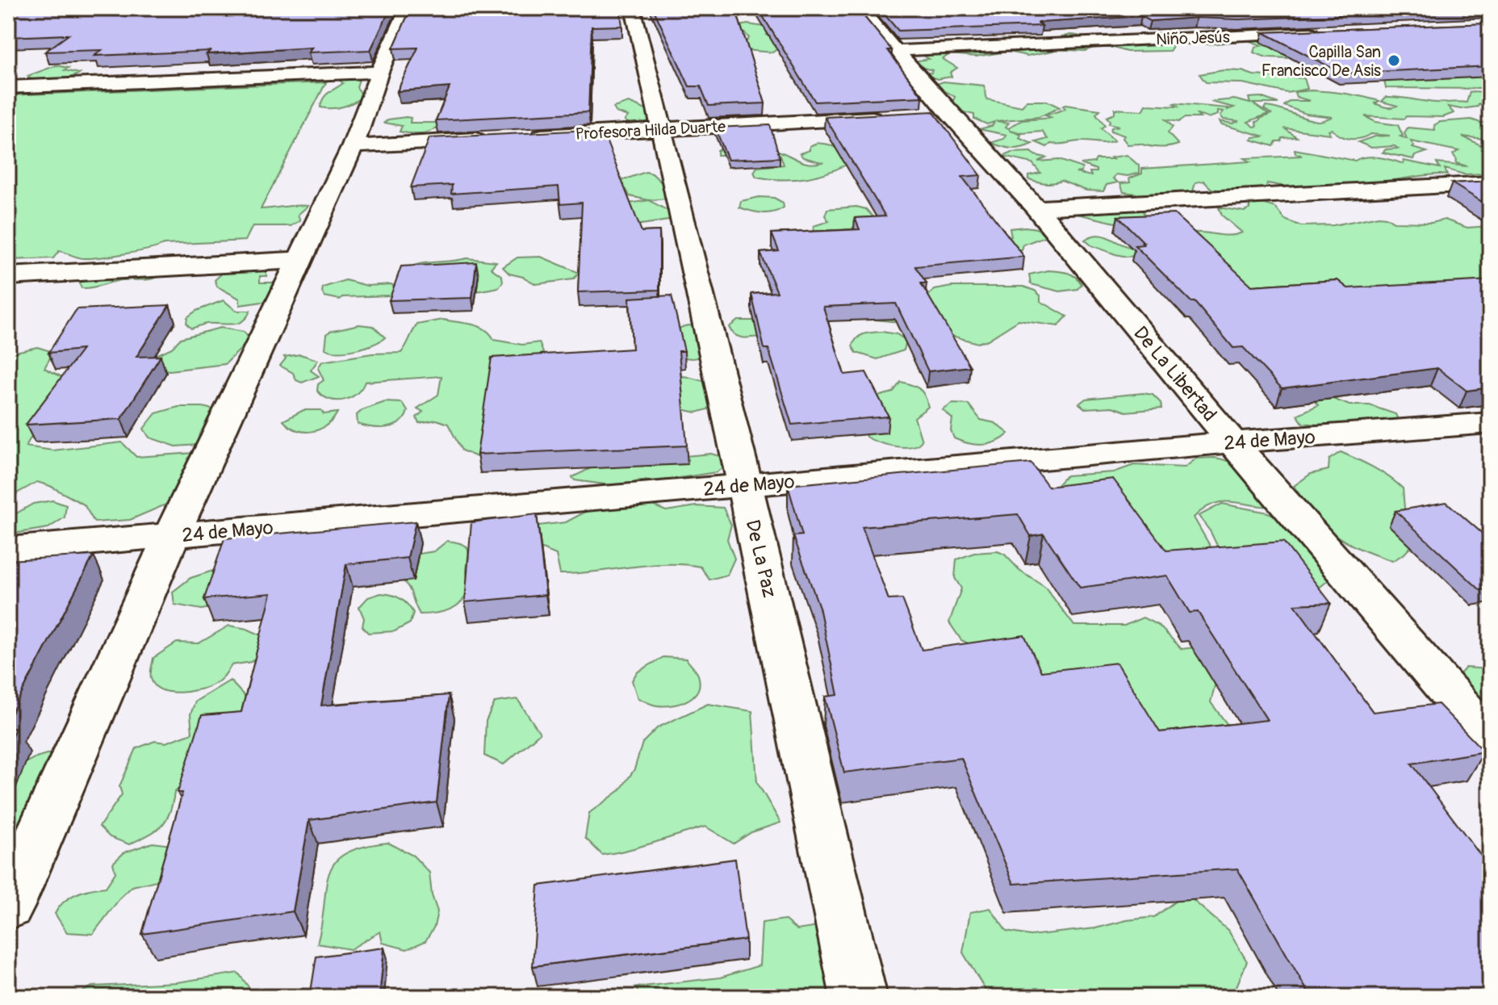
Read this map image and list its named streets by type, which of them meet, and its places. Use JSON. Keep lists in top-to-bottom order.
{
  "streets": {
    "street": [
      "Niño Jesús",
      "Profesora Hilda Duarte",
      "De La Libertad",
      "24 de Mayo",
      "De La Paz"
    ]
  },
  "crossings": [
    ["Niño Jesús", "De La Libertad"],
    ["Profesora Hilda Duarte", "De La Paz"],
    ["De La Libertad", "24 de Mayo"],
    ["24 de Mayo", "De La Paz"]
  ],
  "places": ["Capilla San Francisco De Asis"]
}
